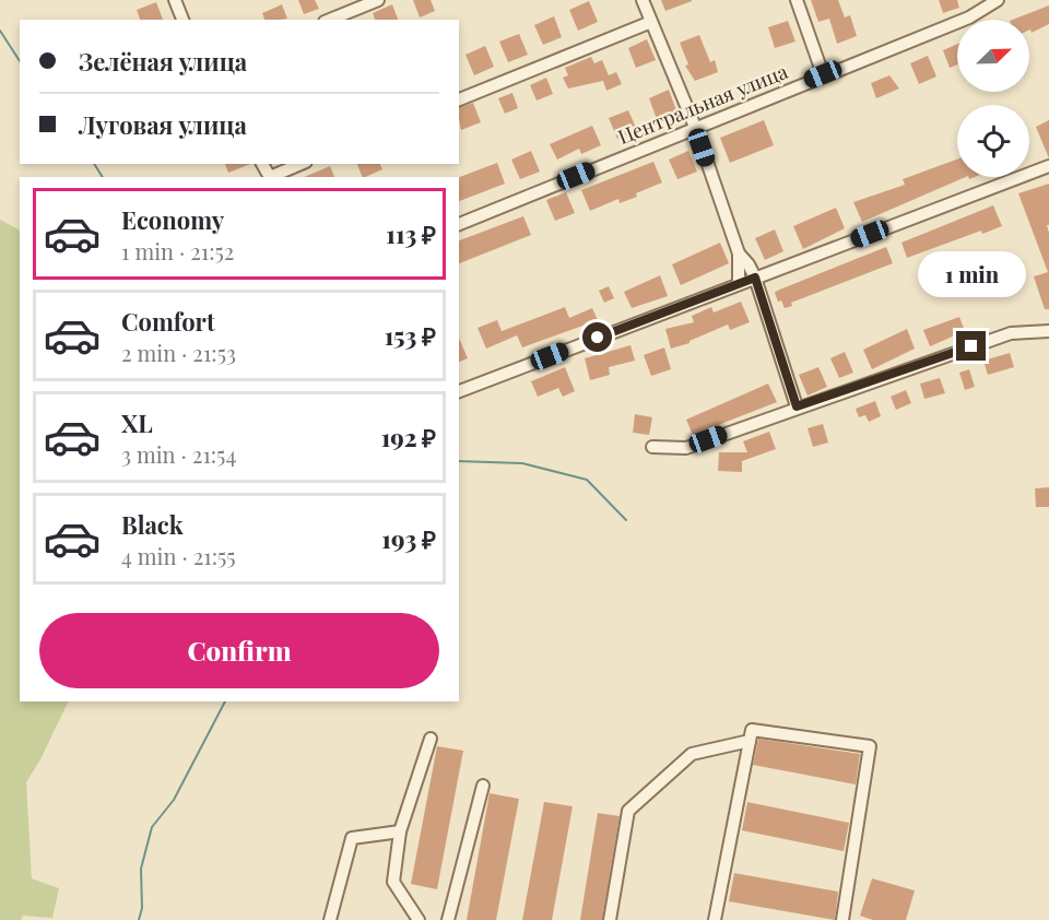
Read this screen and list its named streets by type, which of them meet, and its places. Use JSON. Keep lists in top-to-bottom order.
{
  "streets": {
    "street": ["Центральная улица"]
  },
  "north": "top right",
  "page": {
    "banner": ["Зелёная улица", "Луговая улица"],
    "list": [
      {
        "name": "Economy",
        "note": "1 min · 21:52",
        "value": "113 ₽"
      },
      {
        "name": "Comfort",
        "note": "2 min · 21:53",
        "value": "153 ₽"
      },
      {
        "name": "XL",
        "note": "3 min · 21:54",
        "value": "192 ₽"
      },
      {
        "name": "Black",
        "note": "4 min · 21:55",
        "value": "193 ₽"
      }
    ],
    "bubble": "1 min",
    "buttons": "Confirm"
  }
}
